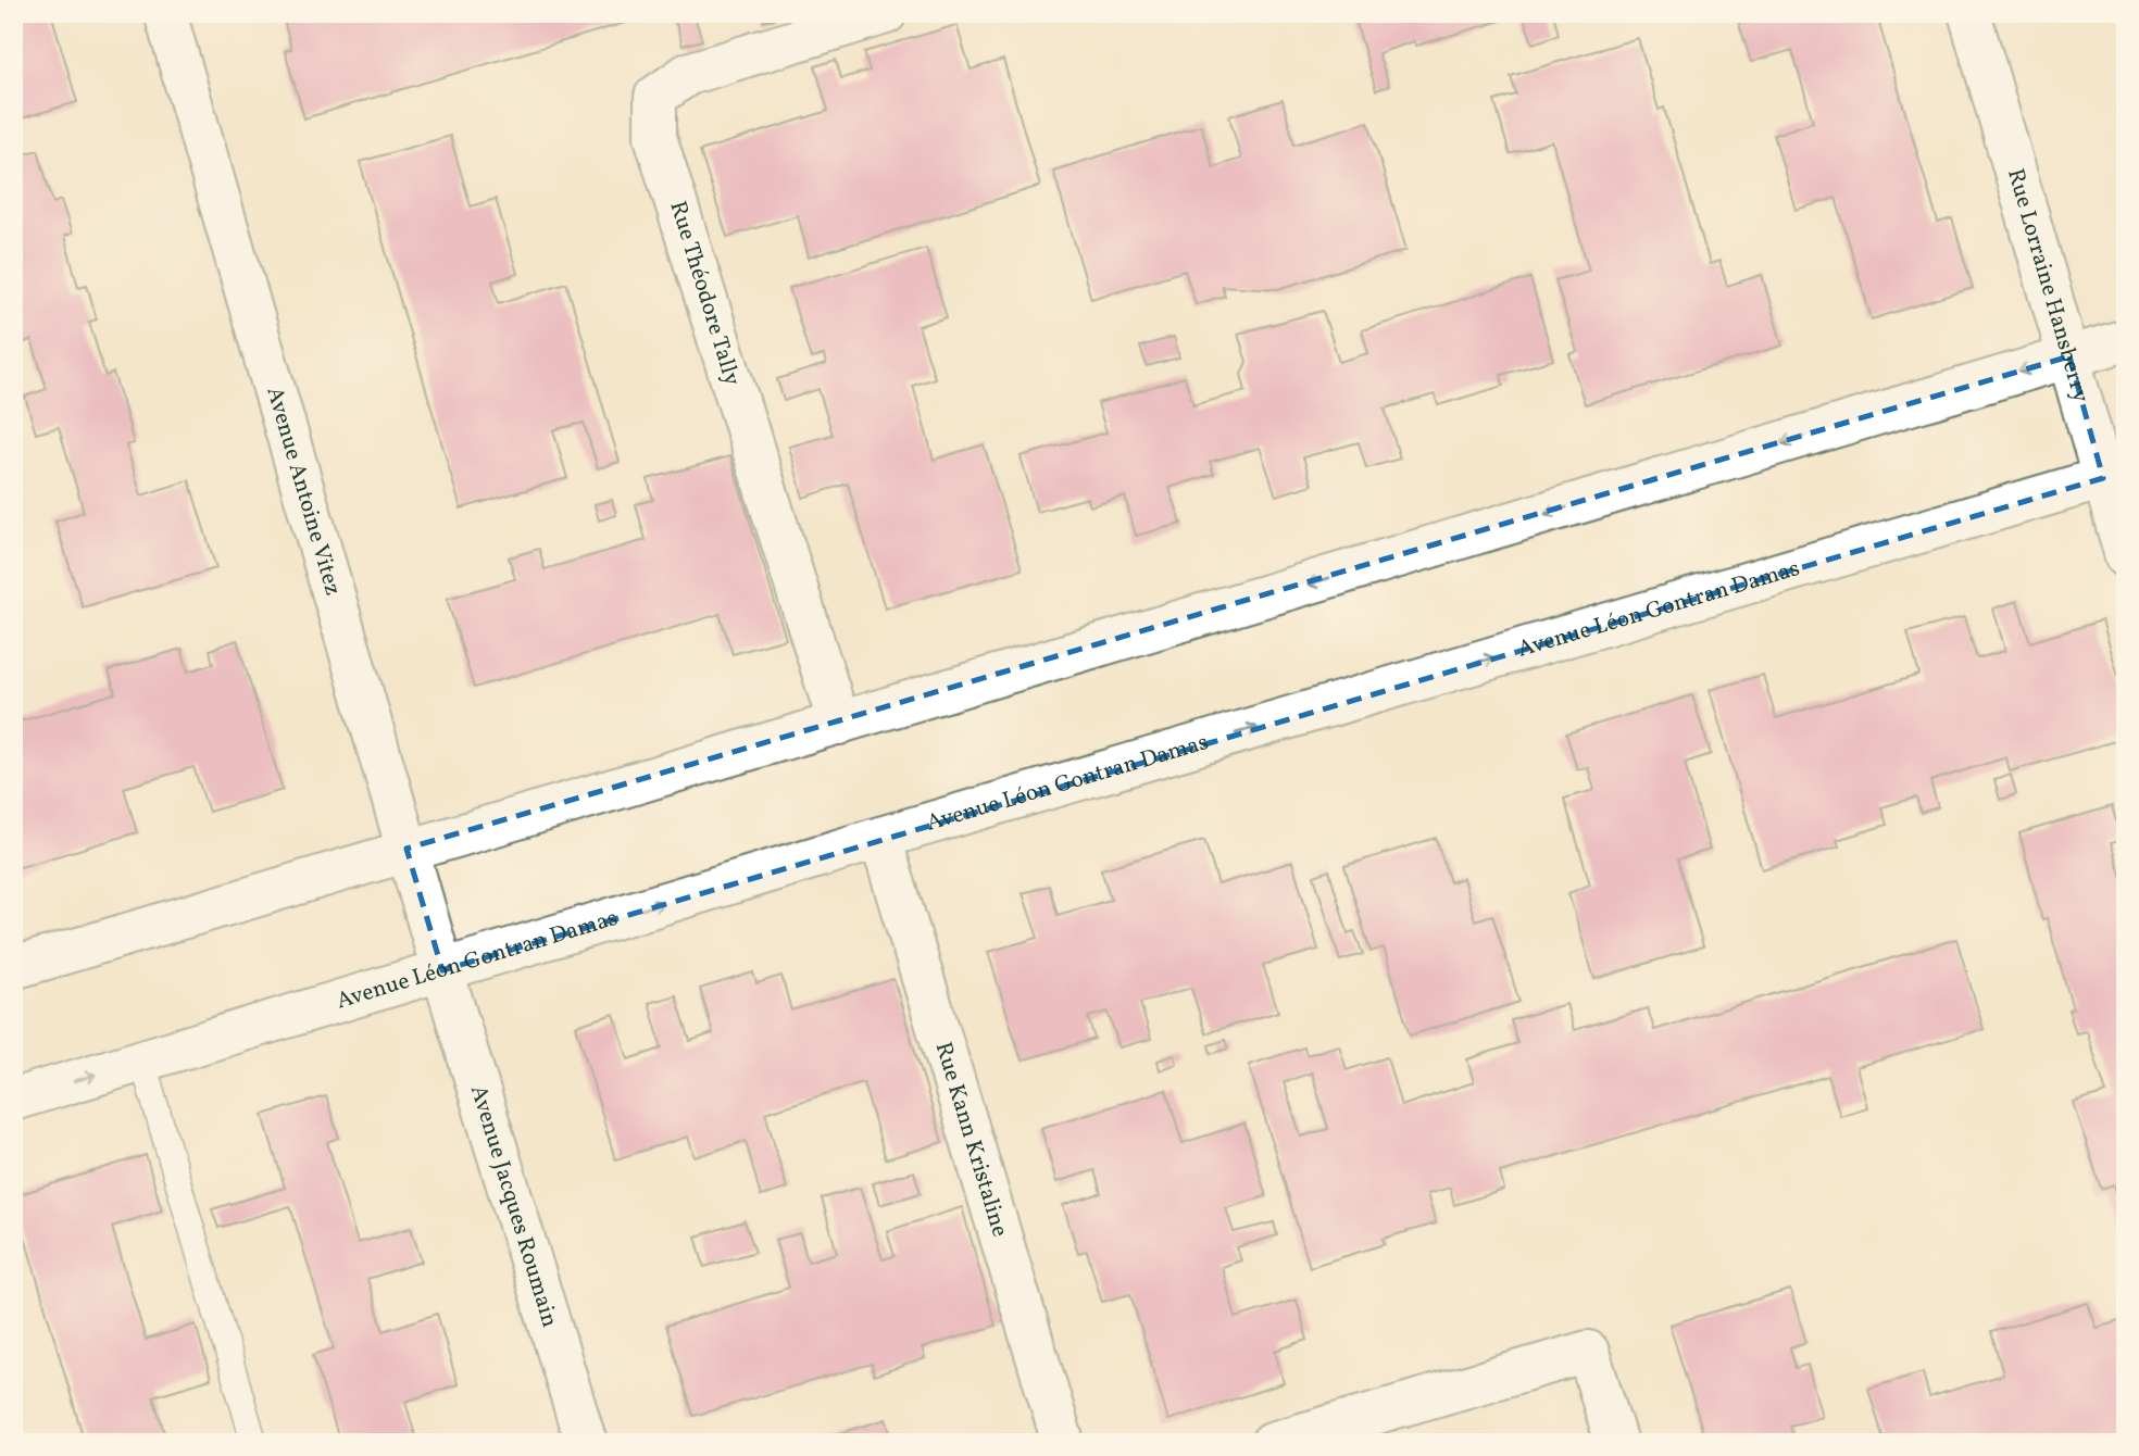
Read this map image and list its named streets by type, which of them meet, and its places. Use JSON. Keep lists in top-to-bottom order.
{
  "streets": {
    "street": [
      "Rue Lorraine Hansberry",
      "Rue Théodore Tally",
      "Avenue Antoine Vitez",
      "Avenue Léon Gontran Damas",
      "Rue Kann Kristaline",
      "Avenue Jacques Roumain"
    ]
  },
  "crossings": [
    ["Rue Lorraine Hansberry", "Avenue Léon Gontran Damas"],
    ["Avenue Antoine Vitez", "Avenue Léon Gontran Damas"],
    ["Avenue Antoine Vitez", "Avenue Jacques Roumain"],
    ["Avenue Léon Gontran Damas", "Rue Kann Kristaline"],
    ["Avenue Léon Gontran Damas", "Avenue Jacques Roumain"]
  ]
}
